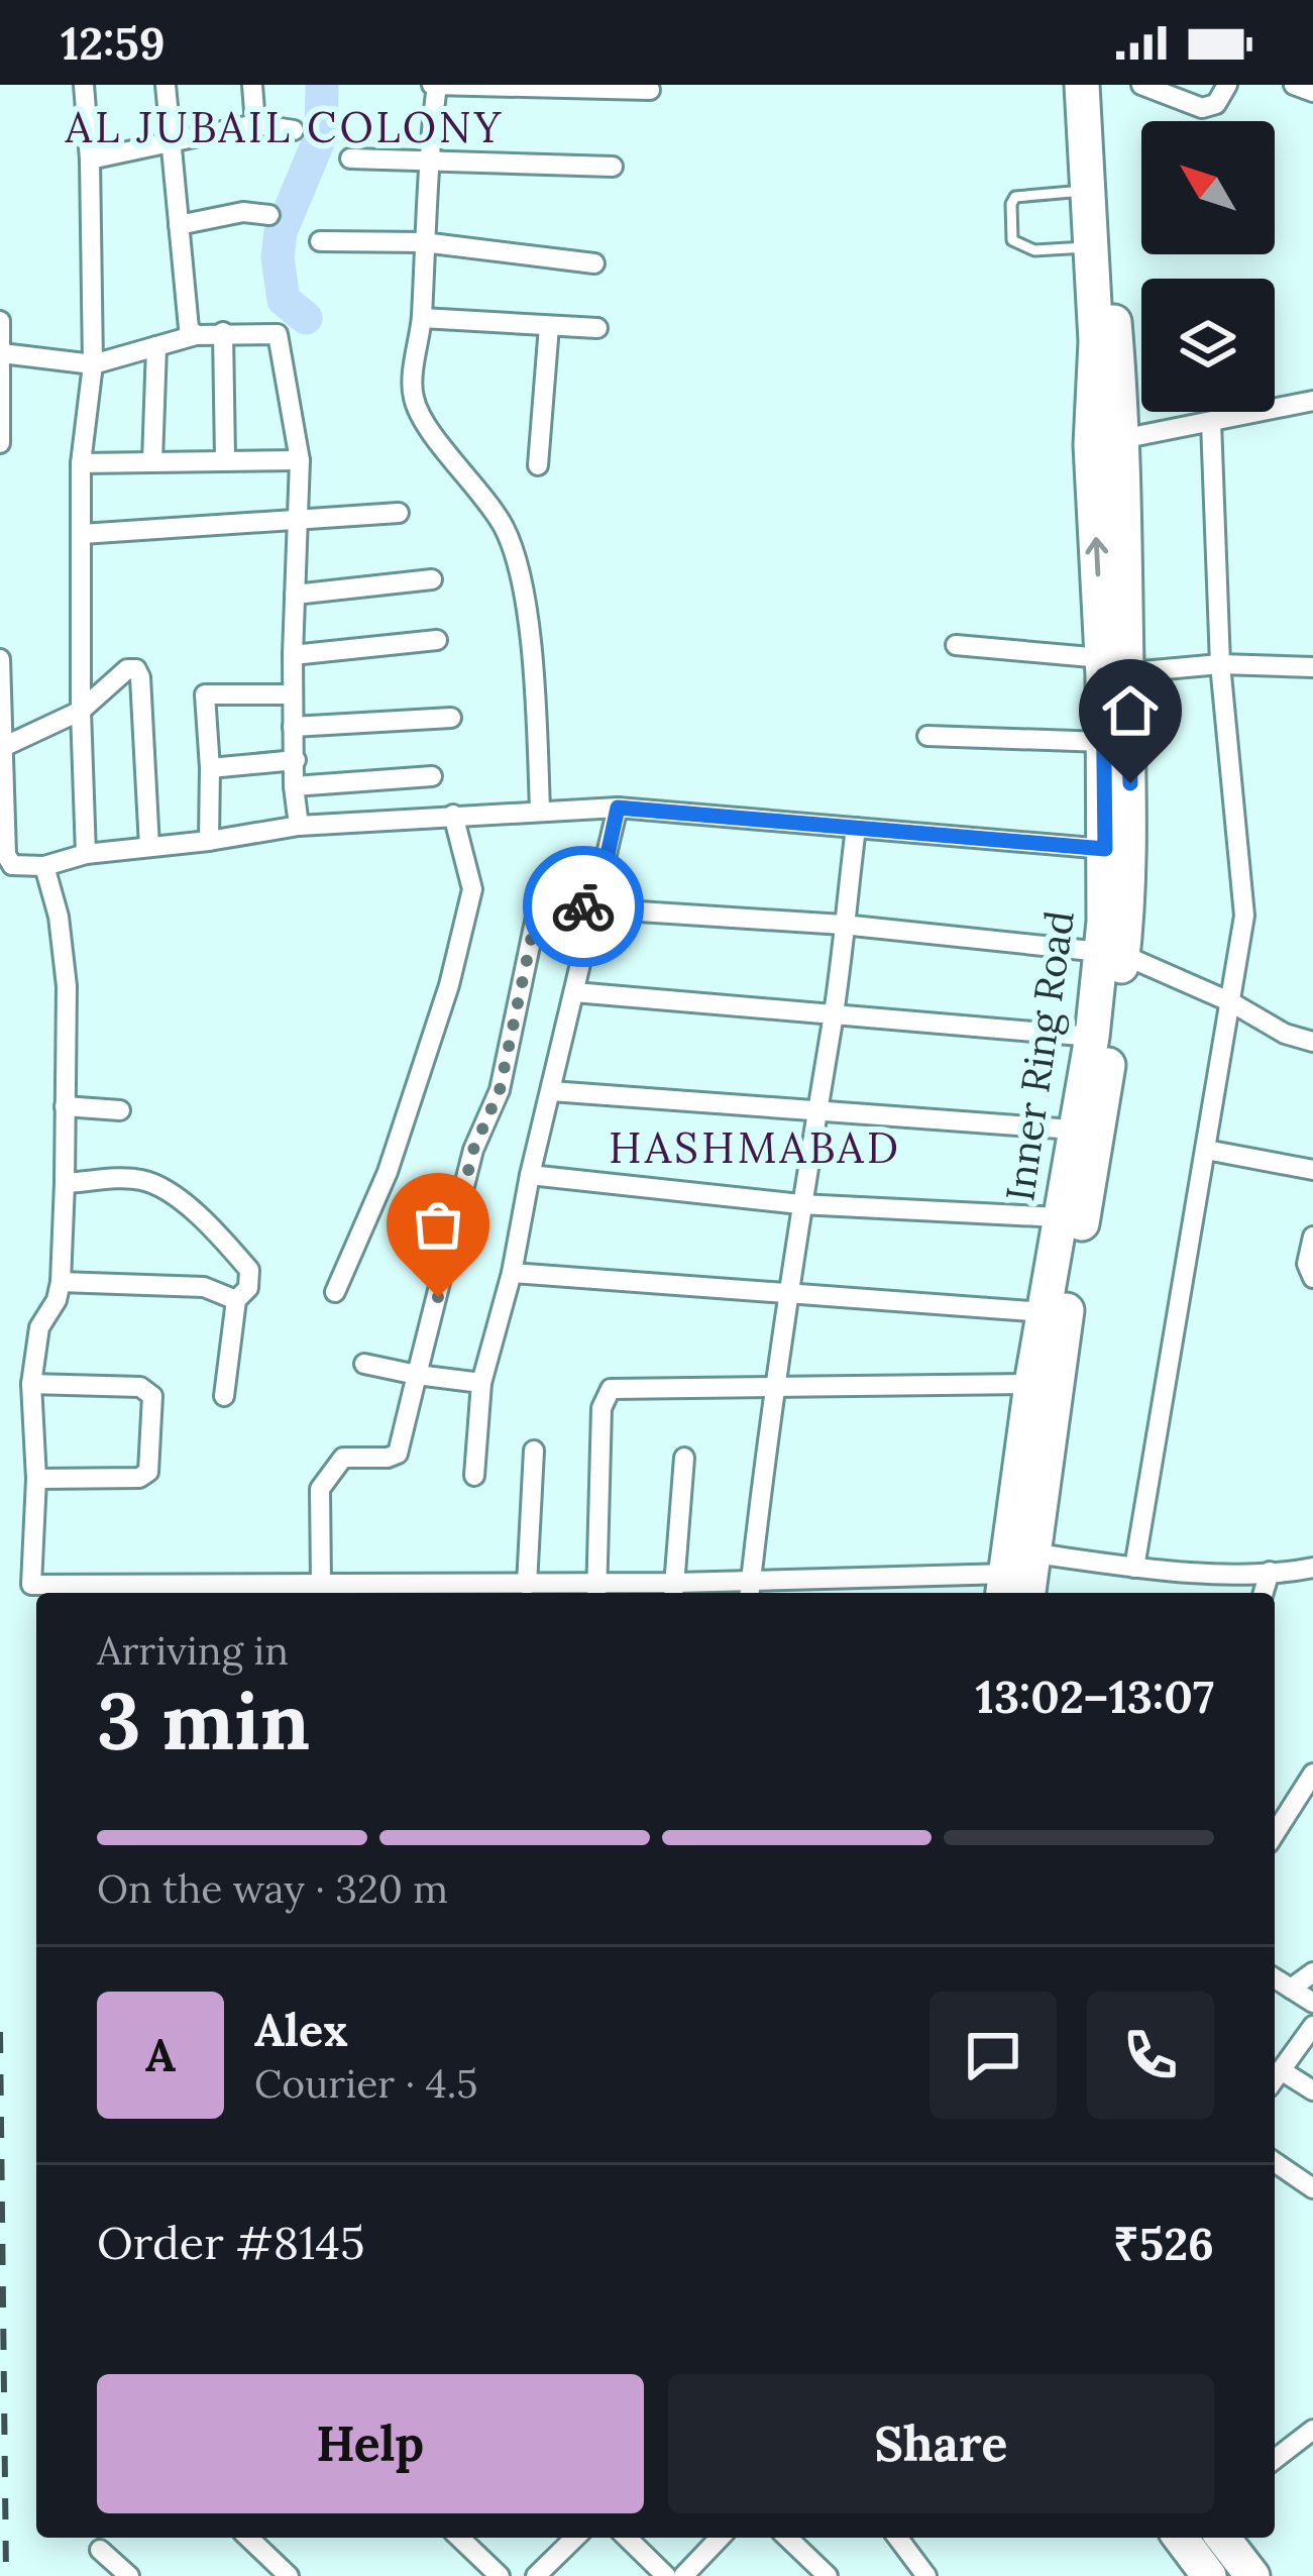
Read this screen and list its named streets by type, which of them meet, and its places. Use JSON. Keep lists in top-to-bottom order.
{
  "streets": {
    "highway": ["Inner Ring Road"]
  },
  "districts": ["AL JUBAIL COLONY", "HASHMABAD"],
  "north": "top left",
  "page": {
    "status": "12:59",
    "heading": ["3 min", "Arriving in", "13:02–13:07"],
    "panel": [
      "Alex",
      "Courier · 4.5",
      "Order #8145",
      "₹526"
    ],
    "bar": "On the way · 320 m",
    "round": "A",
    "buttons": ["Help", "Share"]
  }
}
